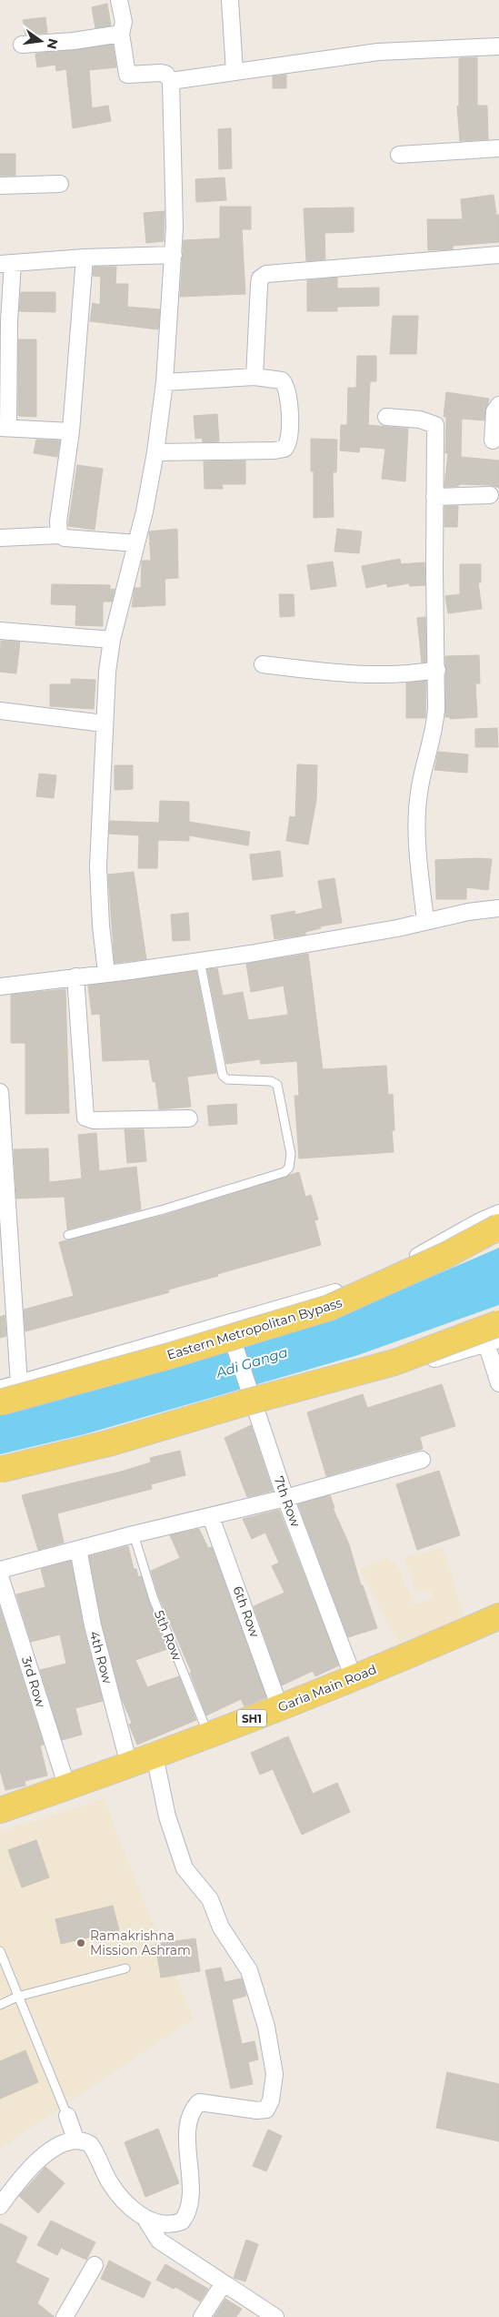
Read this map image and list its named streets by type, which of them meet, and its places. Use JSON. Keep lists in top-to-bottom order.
{
  "streets": {
    "main road": ["Eastern Metropolitan Bypass", "Garia Main Road", "SH1"],
    "street": [
      "7th Row",
      "6th Row",
      "4th Row",
      "3rd Row"
    ],
    "lane": ["5th Row"]
  },
  "crossings": [
    ["7th Row", "Garia Main Road"],
    ["6th Row", "Garia Main Road"],
    ["5th Row", "Garia Main Road"],
    ["4th Row", "Garia Main Road"],
    ["3rd Row", "Garia Main Road"]
  ],
  "water": ["Adi Ganga"],
  "places": ["Ramakrishna Mission Ashram"],
  "north": "right"
}
